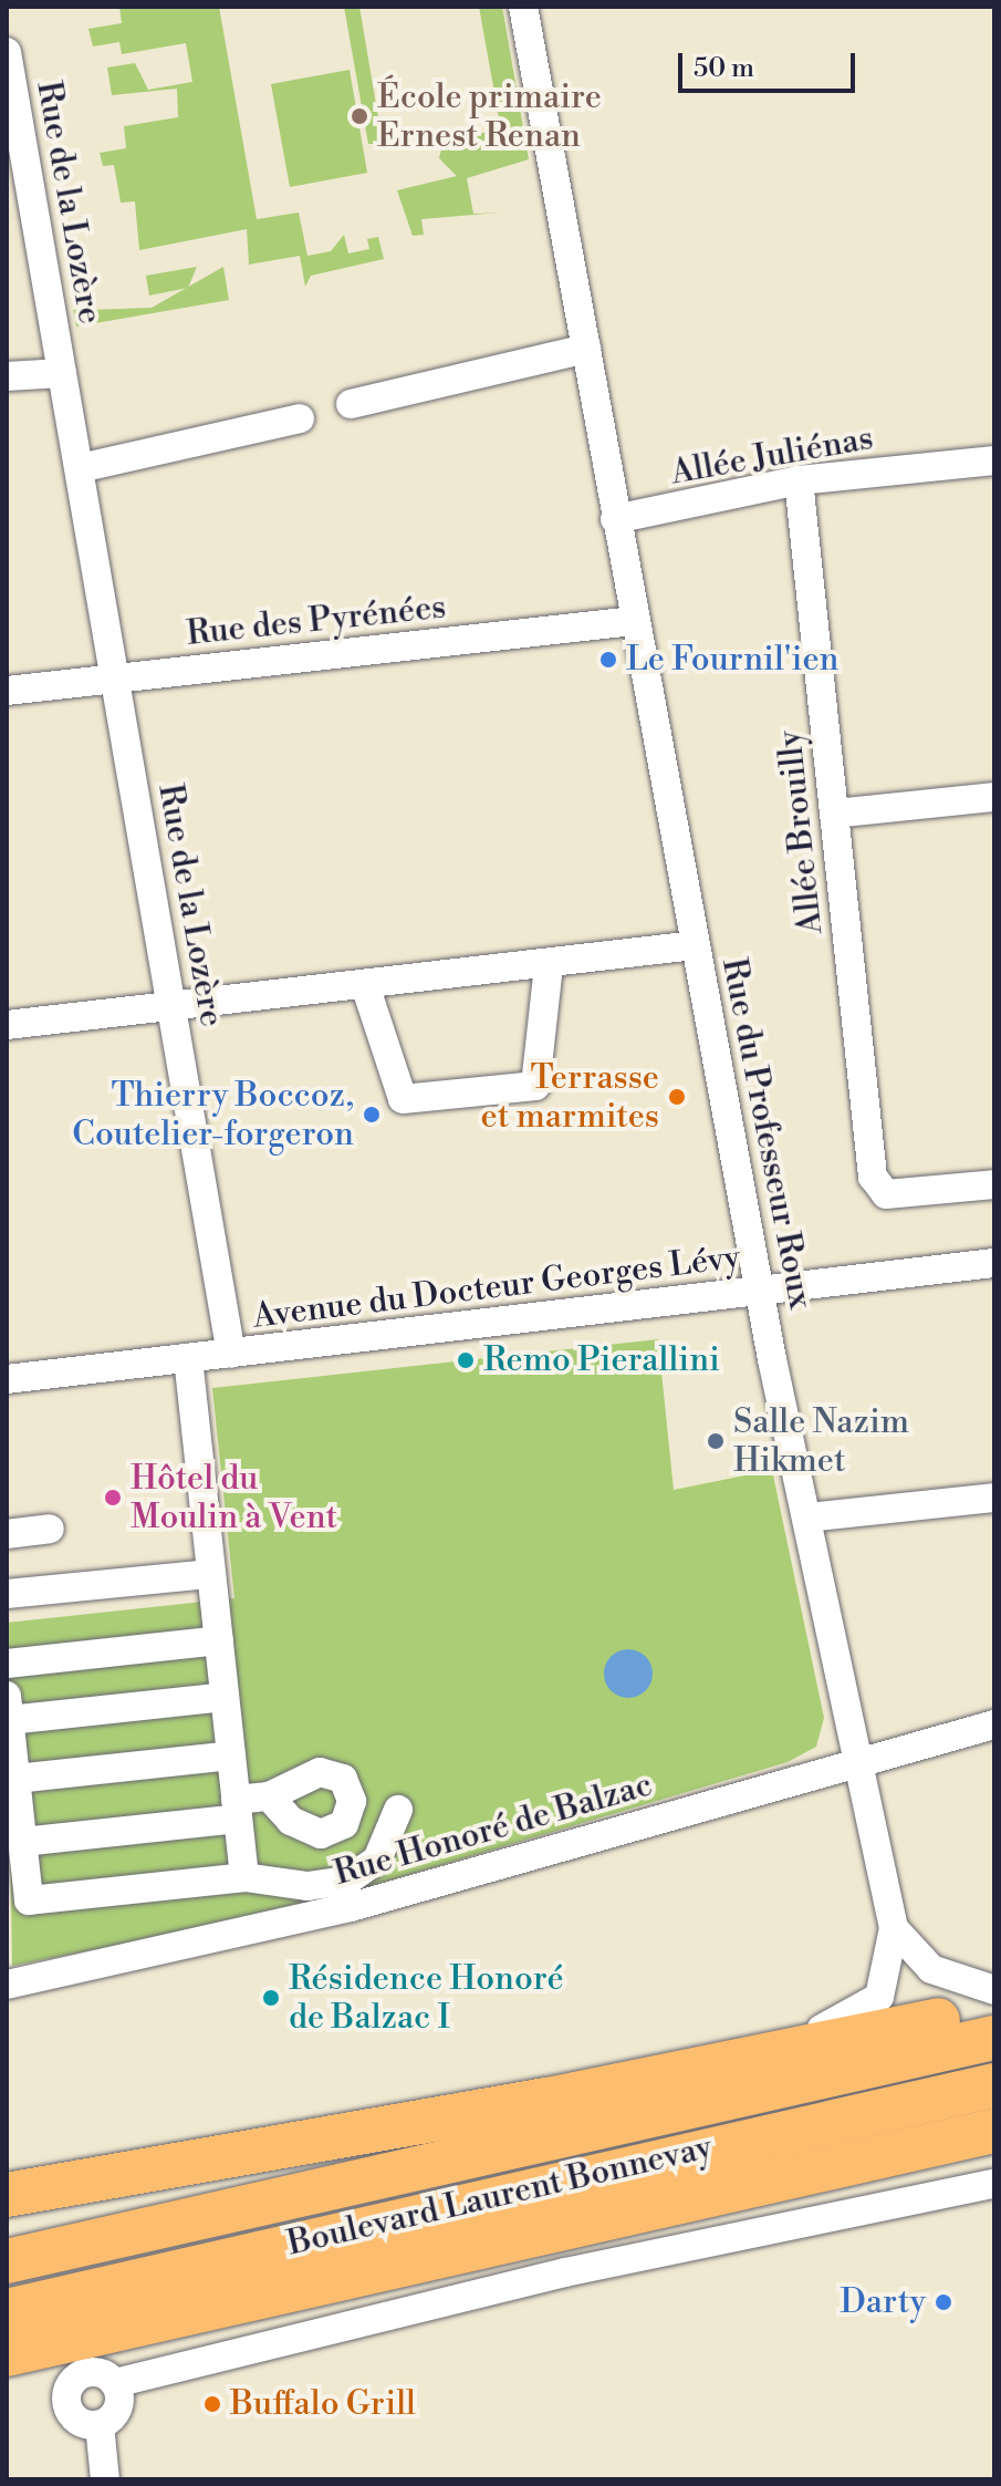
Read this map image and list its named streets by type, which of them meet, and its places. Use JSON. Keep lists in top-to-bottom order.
{
  "streets": {
    "highway": ["Boulevard Laurent Bonnevay"],
    "street": [
      "Rue de la Lozère",
      "Allée Juliénas",
      "Rue des Pyrénées",
      "Allée Brouilly",
      "Rue du Professeur Roux",
      "Avenue du Docteur Georges Lévy",
      "Rue Honoré de Balzac"
    ]
  },
  "crossings": [
    ["Rue de la Lozère", "Rue des Pyrénées"],
    ["Rue de la Lozère", "Avenue du Docteur Georges Lévy"],
    ["Allée Juliénas", "Allée Brouilly"],
    ["Allée Juliénas", "Rue du Professeur Roux"],
    ["Rue des Pyrénées", "Rue du Professeur Roux"],
    ["Rue du Professeur Roux", "Avenue du Docteur Georges Lévy"],
    ["Rue du Professeur Roux", "Rue Honoré de Balzac"]
  ],
  "places": [
    "École primaire Ernest Renan",
    "Le Fournil'ien",
    "Terrasse et marmites",
    "Thierry Boccoz, Coutelier-forgeron",
    "Remo Pierallini",
    "Salle Nazim Hikmet",
    "Hôtel du Moulin à Vent",
    "Résidence Honoré de Balzac I",
    "Darty",
    "Buffalo Grill"
  ],
  "scale_bar": "50 m"
}
